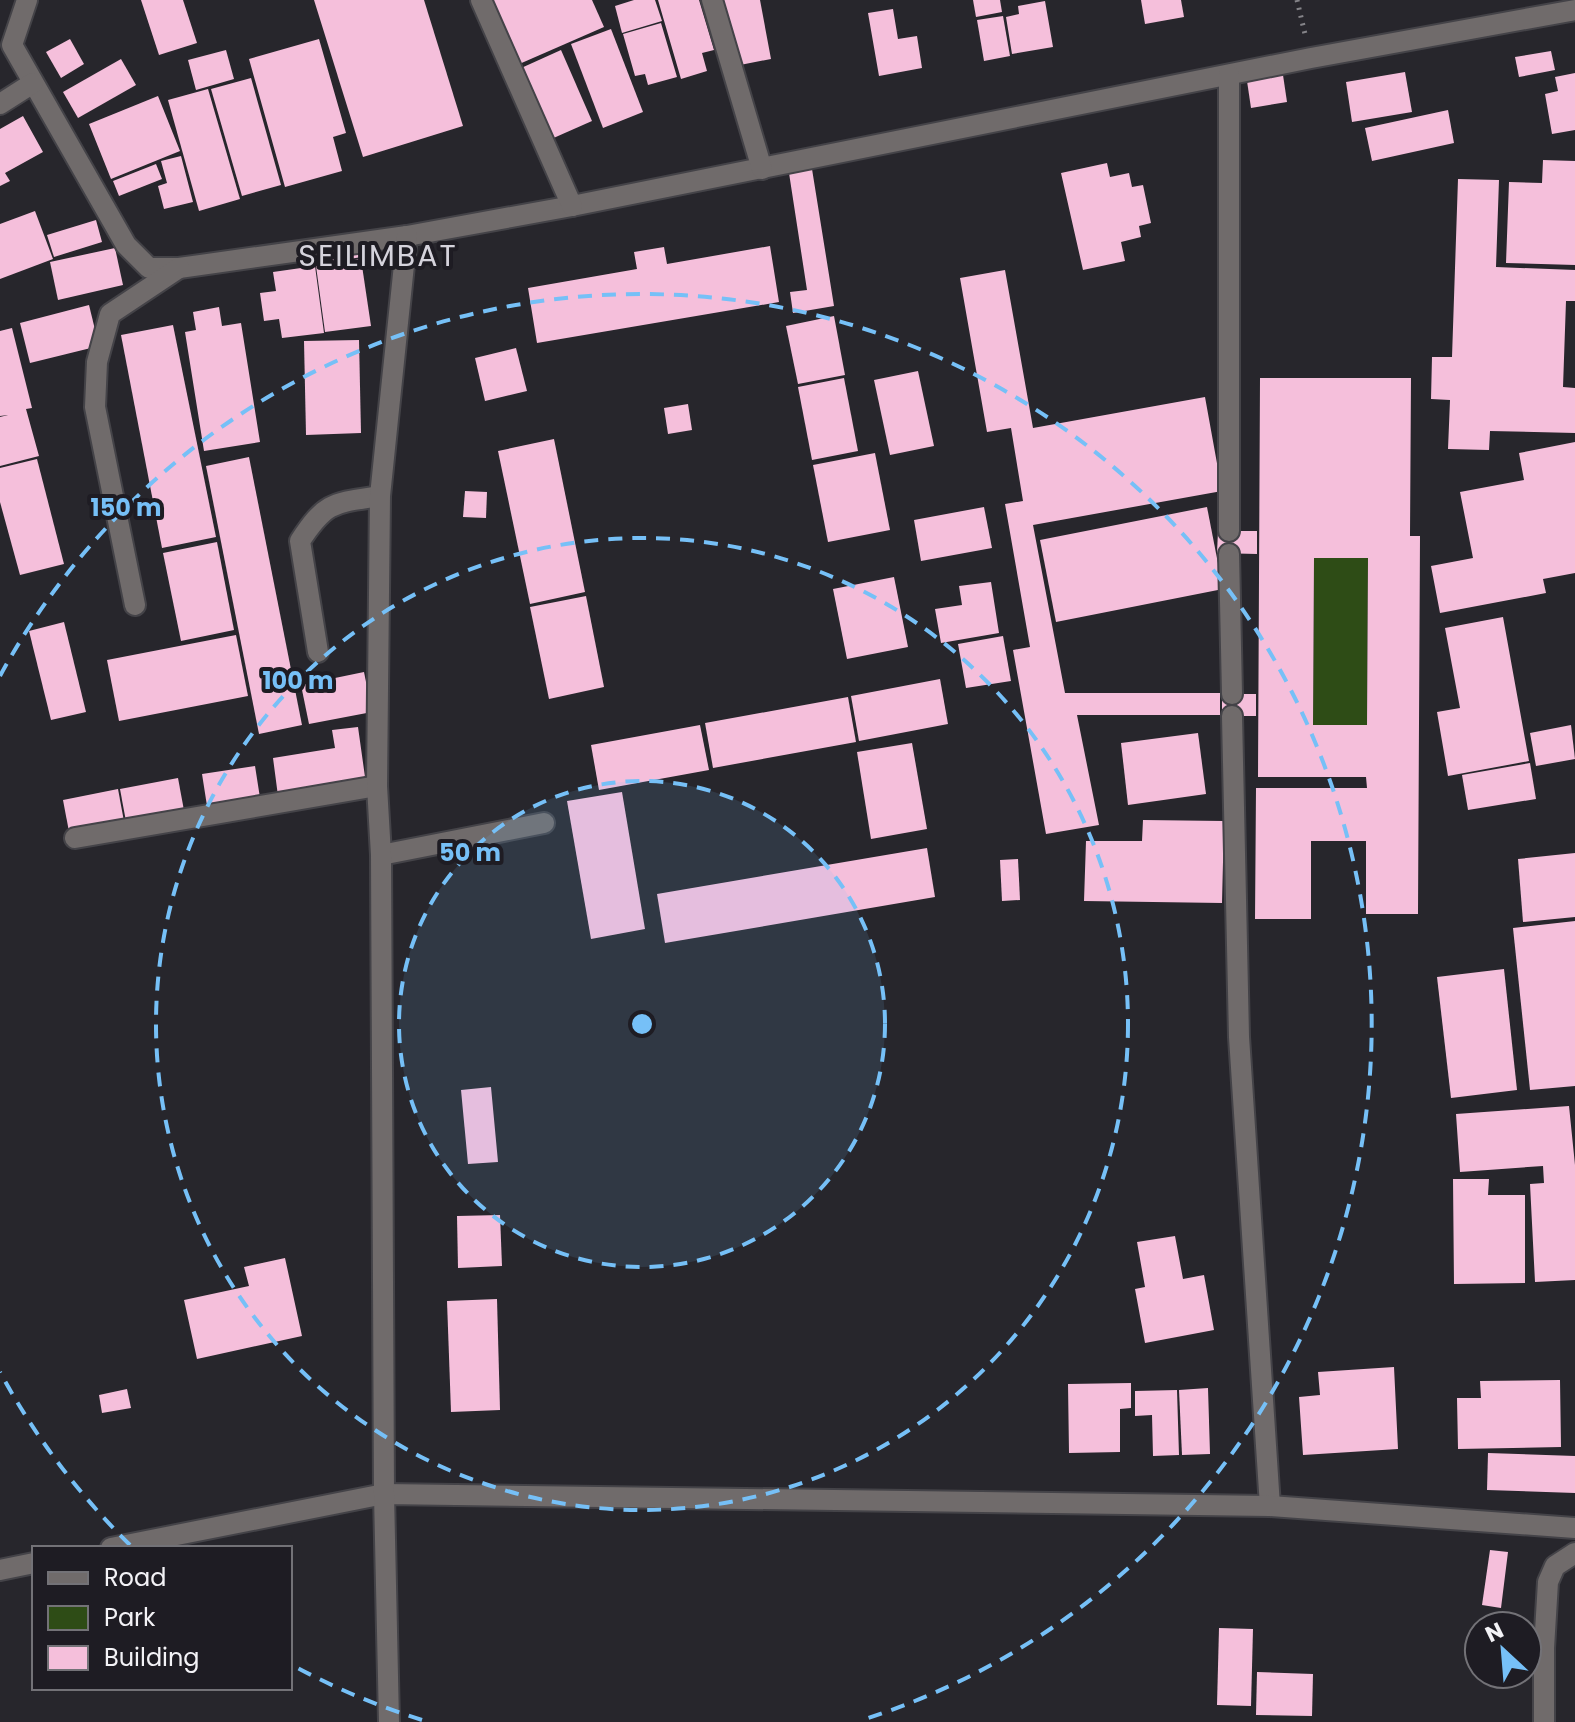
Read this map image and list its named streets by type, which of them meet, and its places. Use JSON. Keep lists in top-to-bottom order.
{
  "districts": ["SEILIMBAT"],
  "legend": ["Road", "Park", "Building"],
  "north": "top left",
  "rings": ["150 m", "100 m", "50 m"]
}
